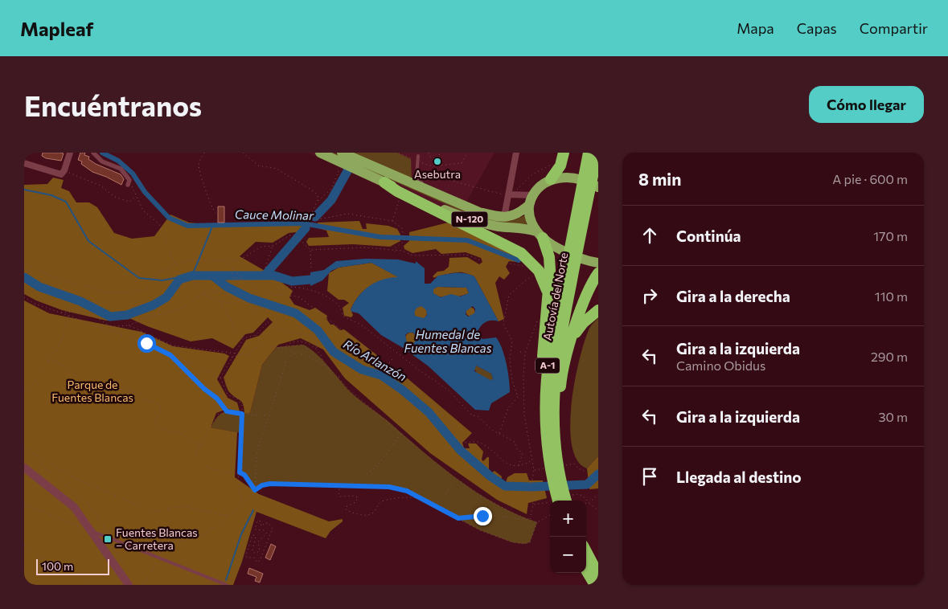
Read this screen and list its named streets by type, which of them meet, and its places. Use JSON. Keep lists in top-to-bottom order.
{
  "streets": {
    "highway": ["N-120", "Autovía del Norte", "A-1"]
  },
  "crossings": [
    ["Autovía del Norte", "A-1"]
  ],
  "water": ["Cauce Molinar", "Humedal de Fuentes Blancas", "Río Arlanzón"],
  "parks": ["Parque de Fuentes Blancas"],
  "places": {
    "other": ["Asebutra"],
    "transit": ["Fuentes Blancas – Carretera"]
  },
  "scale_bar": "100 m",
  "page": {
    "header": "Mapleaf",
    "nav": ["Mapa", "Capas", "Compartir"],
    "buttons": "Cómo llegar",
    "title": "Encuéntranos",
    "heading": ["8 min", "A pie · 600 m"],
    "list": [
      ["Continúa", "170 m"],
      ["Gira a la derecha", "110 m"],
      ["Gira a la izquierda", "Camino Obidus", "290 m"],
      ["Gira a la izquierda", "30 m"],
      "Llegada al destino"
    ],
    "map_buttons": ["+", "−"],
    "scale": "100 m"
  }
}
